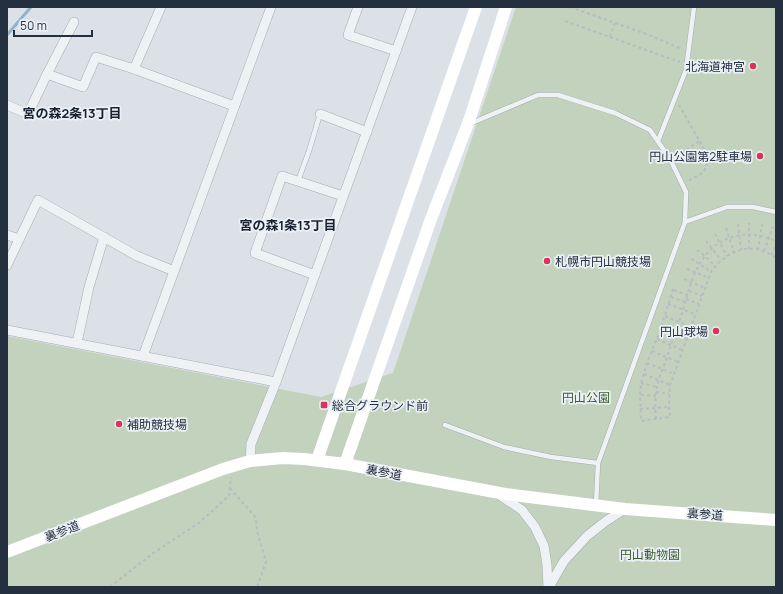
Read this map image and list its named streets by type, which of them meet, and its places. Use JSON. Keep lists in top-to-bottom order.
{
  "streets": {
    "street": ["裏参道"]
  },
  "districts": ["宮の森2条13丁目", "宮の森1条13丁目"],
  "parks": ["円山公園", "円山動物園"],
  "places": {
    "other": [
      "北海道神宮",
      "円山公園第2駐車場",
      "札幌市円山競技場",
      "円山球場",
      "補助競技場"
    ],
    "transit": ["総合グラウンド前"]
  },
  "scale_bar": "50 m"
}
